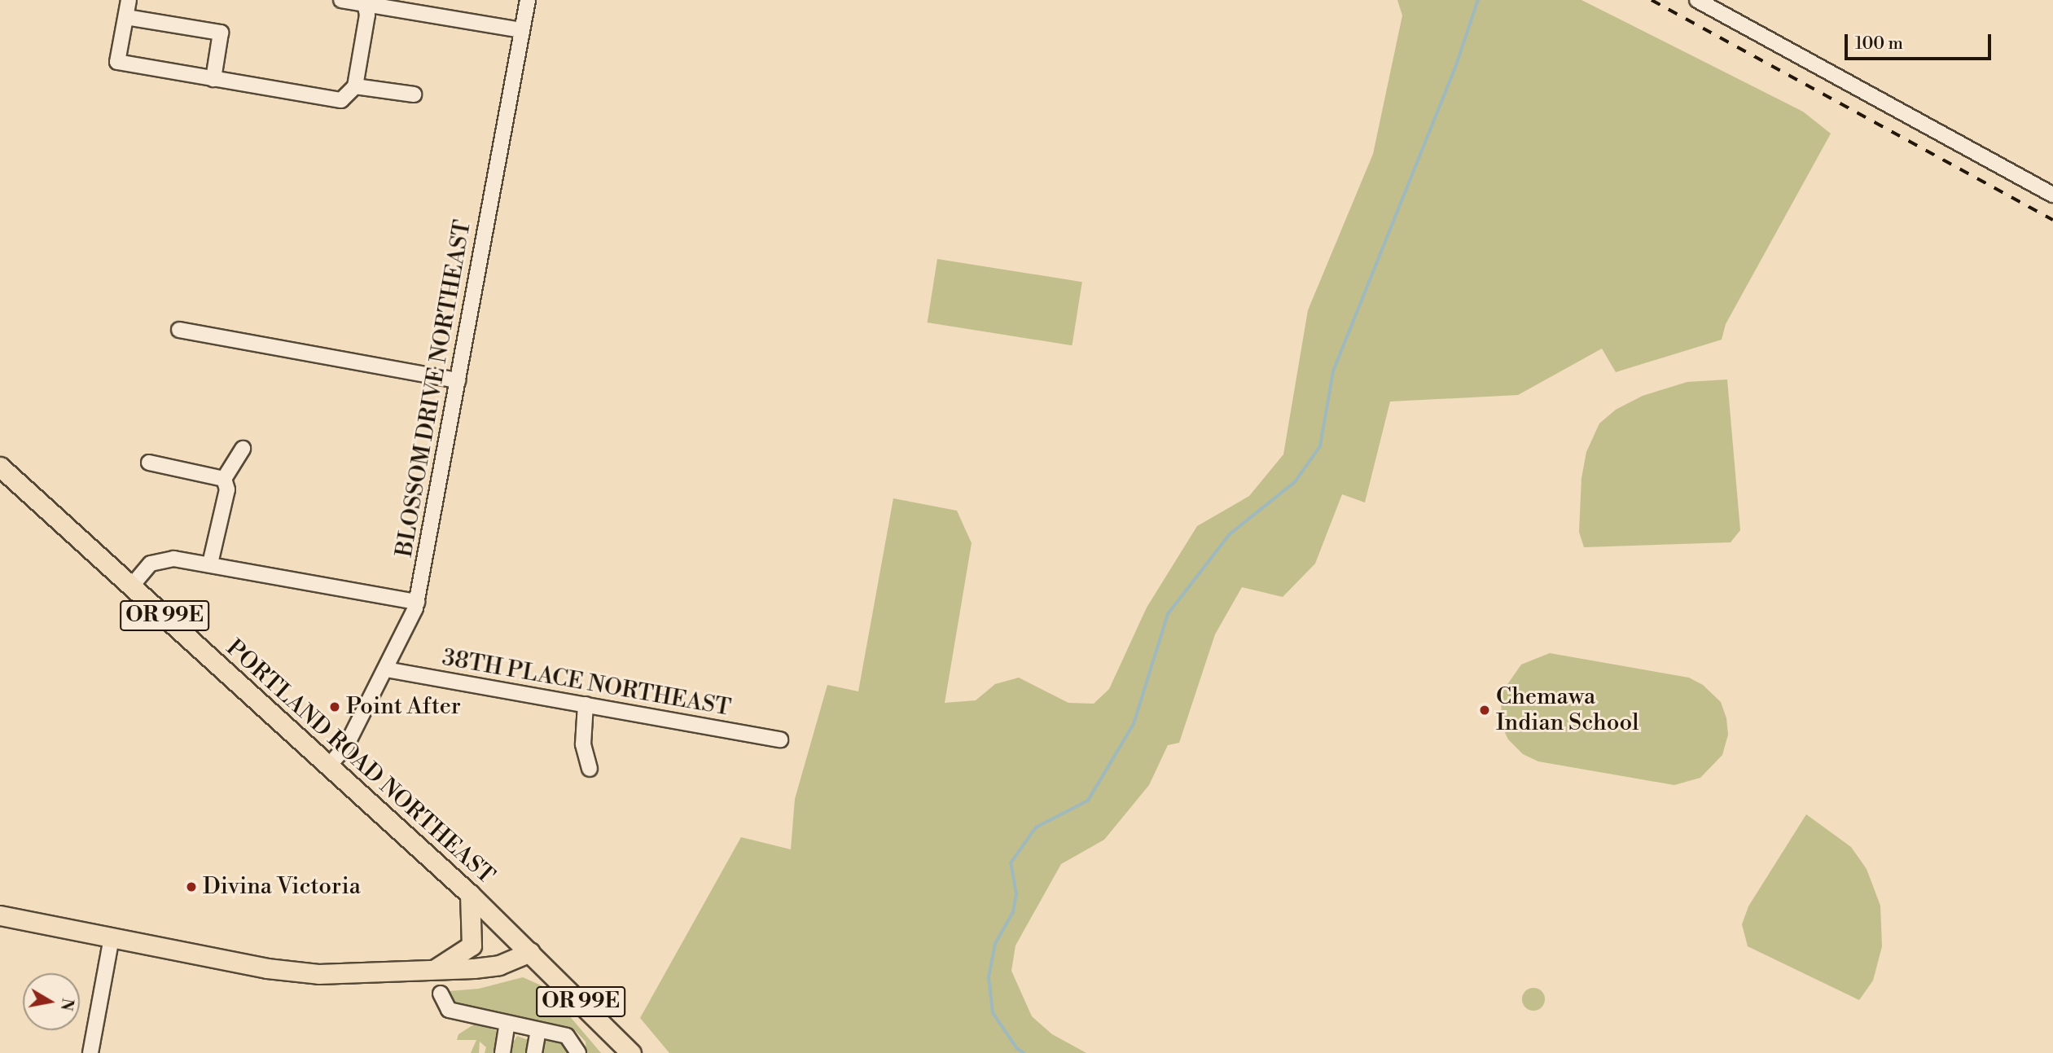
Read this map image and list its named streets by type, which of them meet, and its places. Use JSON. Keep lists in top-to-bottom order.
{
  "streets": {
    "main road": ["OR 99E", "PORTLAND ROAD NORTHEAST"],
    "street": ["BLOSSOM DRIVE NORTHEAST", "38TH PLACE NORTHEAST"]
  },
  "crossings": [
    ["BLOSSOM DRIVE NORTHEAST", "38TH PLACE NORTHEAST"],
    ["BLOSSOM DRIVE NORTHEAST", "PORTLAND ROAD NORTHEAST"]
  ],
  "places": ["Point After", "Chemawa Indian School", "Divina Victoria"],
  "scale_bar": "100 m",
  "north": "right"
}
